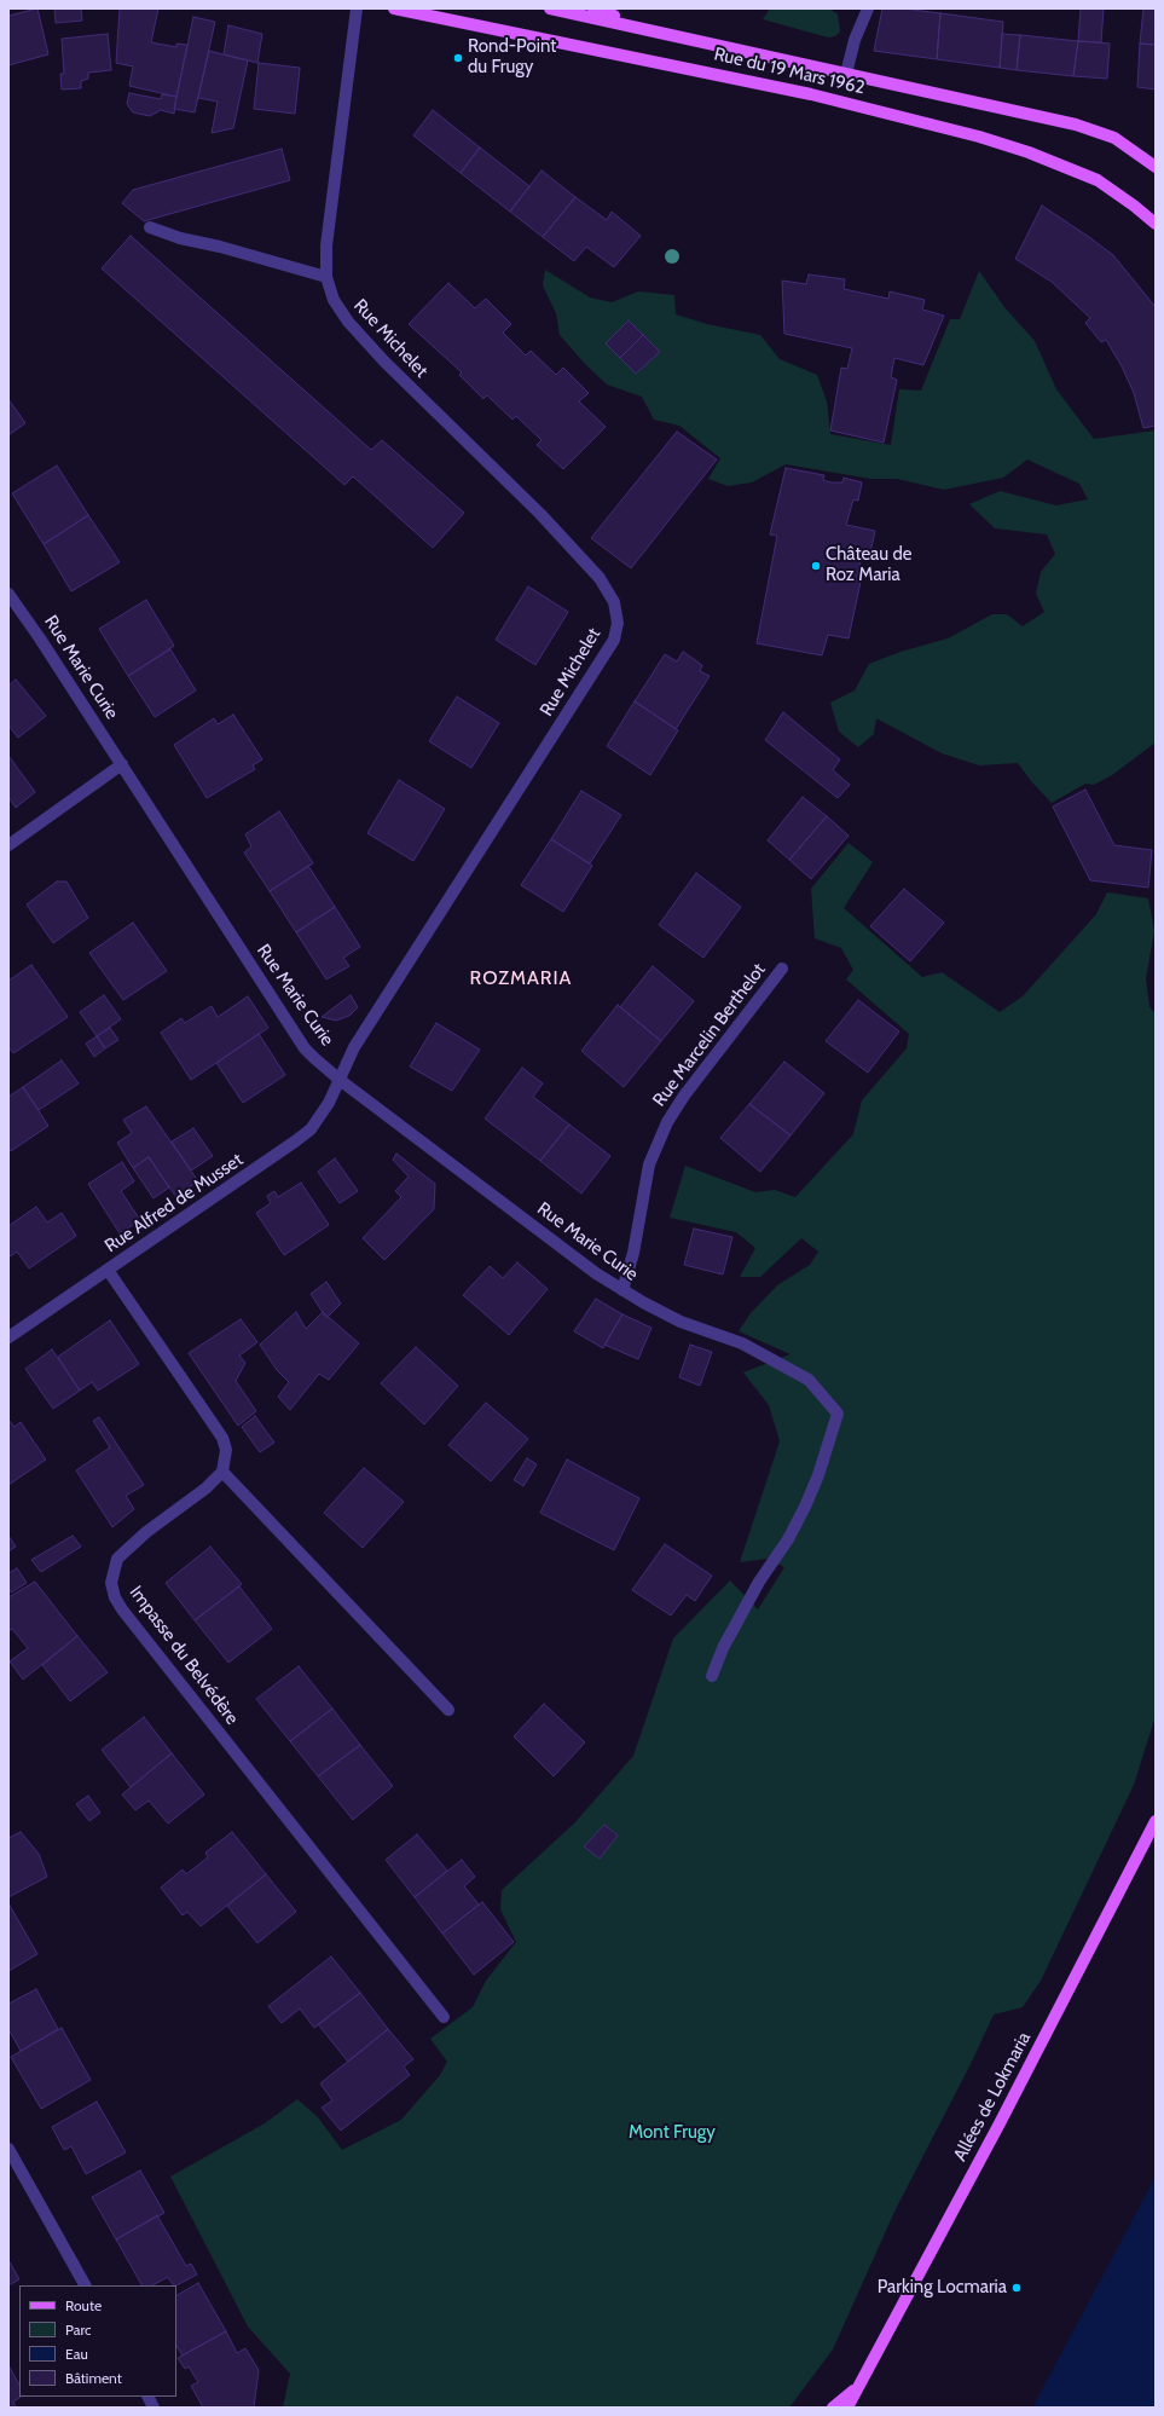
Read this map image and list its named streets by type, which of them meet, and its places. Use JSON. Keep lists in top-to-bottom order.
{
  "streets": {
    "main road": ["Rue du 19 Mars 1962", "Allées de Lokmaria"],
    "street": [
      "Rue Michelet",
      "Rue Marie Curie",
      "Rue Marcelin Berthelot",
      "Rue Alfred de Musset",
      "Impasse du Belvédère"
    ]
  },
  "crossings": [
    ["Rue Michelet", "Rue Marie Curie"],
    ["Rue Michelet", "Rue Alfred de Musset"],
    ["Rue Marie Curie", "Rue Marcelin Berthelot"],
    ["Rue Marie Curie", "Rue Alfred de Musset"]
  ],
  "districts": ["ROZMARIA"],
  "parks": ["Mont Frugy"],
  "places": ["Rond-Point du Frugy", "Château de Roz Maria", "Parking Locmaria"],
  "legend": [
    "Route",
    "Parc",
    "Eau",
    "Bâtiment"
  ]
}
